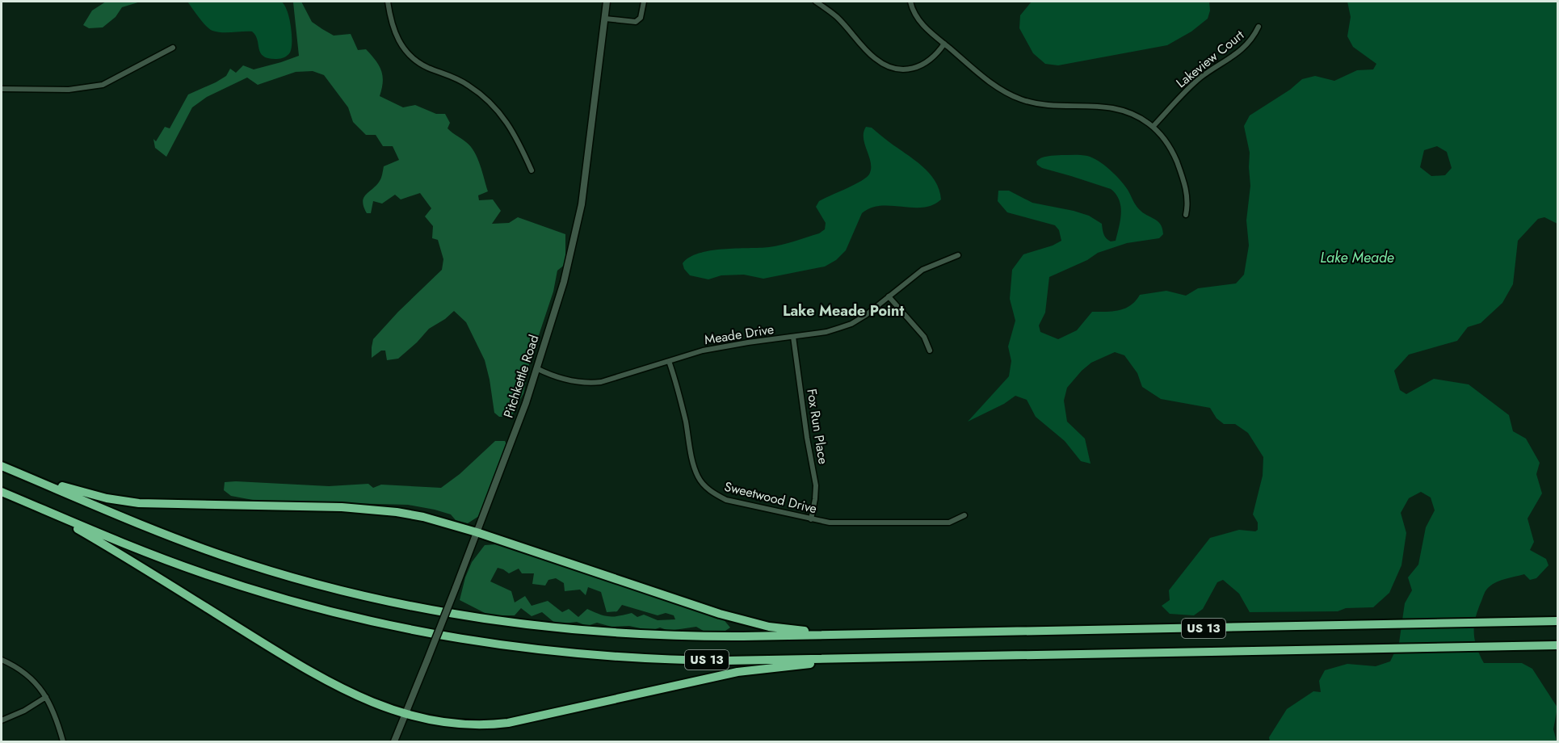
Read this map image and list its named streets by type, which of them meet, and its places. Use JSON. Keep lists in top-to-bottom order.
{
  "streets": {
    "highway": ["US 13"],
    "main road": ["Pitchkettle Road"],
    "street": [
      "Lakeview Court",
      "Meade Drive",
      "Fox Run Place",
      "Sweetwood Drive"
    ]
  },
  "crossings": [
    ["Meade Drive", "Pitchkettle Road"],
    ["Meade Drive", "Fox Run Place"],
    ["Meade Drive", "Sweetwood Drive"],
    ["Fox Run Place", "Sweetwood Drive"]
  ],
  "districts": ["Lake Meade Point"],
  "water": ["Lake Meade"]
}
